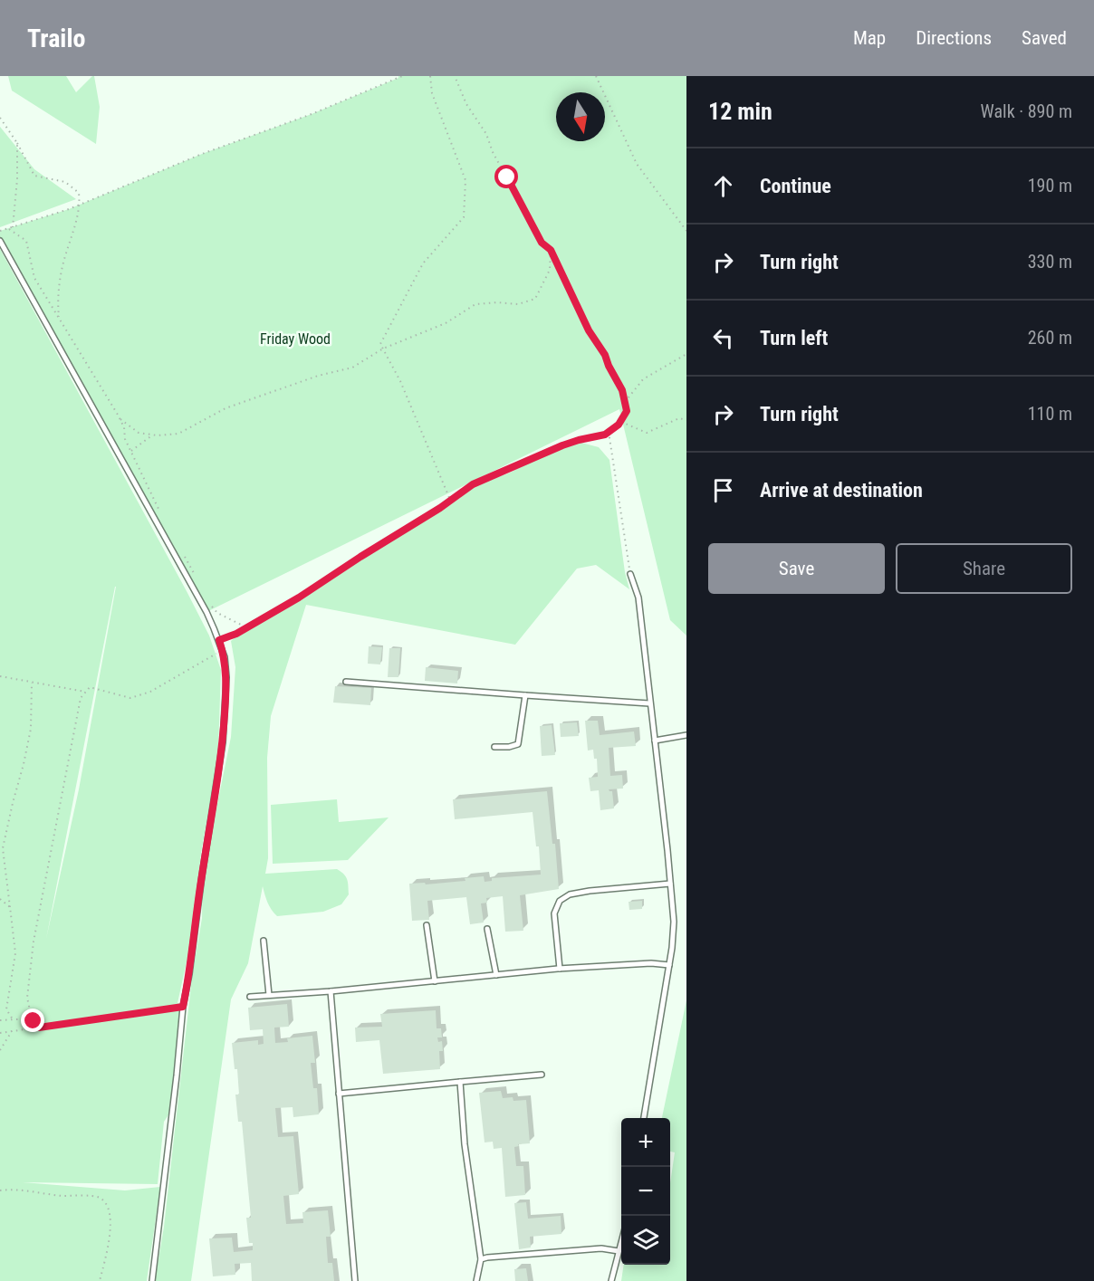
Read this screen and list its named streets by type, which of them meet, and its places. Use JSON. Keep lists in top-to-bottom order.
{
  "parks": ["Friday Wood"],
  "north": "bottom",
  "page": {
    "header": "Trailo",
    "nav": ["Map", "Directions", "Saved"],
    "heading": ["12 min", "Walk · 890 m"],
    "list": [
      ["Continue", "190 m"],
      ["Turn right", "330 m"],
      ["Turn left", "260 m"],
      ["Turn right", "110 m"],
      "Arrive at destination"
    ],
    "buttons": ["Save", "Share"],
    "map_buttons": ["+", "−"]
  }
}
